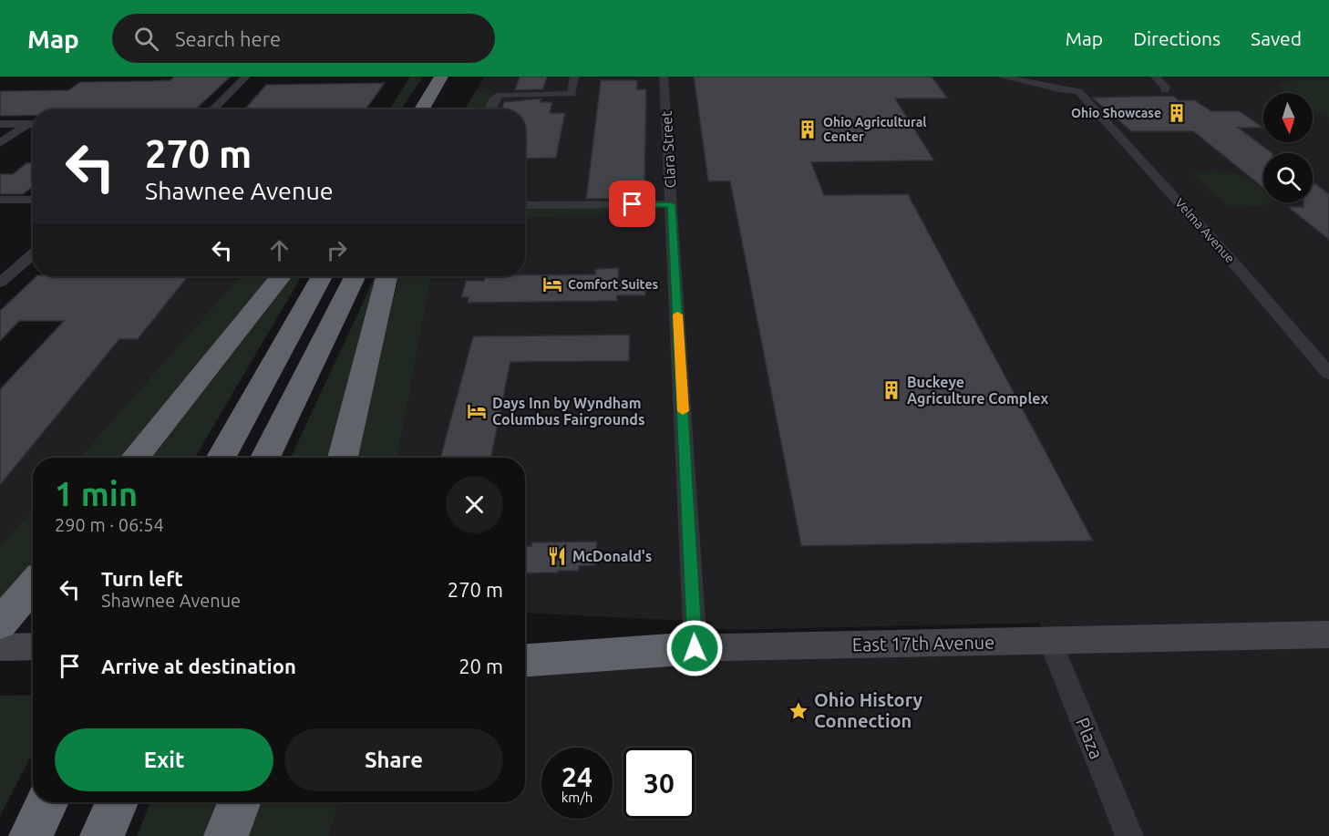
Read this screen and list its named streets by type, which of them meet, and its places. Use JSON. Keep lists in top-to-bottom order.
{
  "streets": {
    "street": [
      "Clara Street",
      "Velma Avenue",
      "East 17th Avenue",
      "Plaza"
    ]
  },
  "crossings": [
    ["Clara Street", "East 17th Avenue"],
    ["East 17th Avenue", "Plaza"]
  ],
  "places": {
    "building": ["Ohio Showcase", "Ohio Agricultural Center", "Buckeye Agriculture Complex"],
    "hotel": ["Comfort Suites", "Days Inn by Wyndham Columbus Fairgrounds"],
    "restaurant": ["McDonald's"],
    "place": ["Ohio History Connection"]
  },
  "north": "bottom",
  "page": {
    "header": "Map",
    "search": "Search here",
    "nav": ["Map", "Directions", "Saved"],
    "turn": ["270 m", "Shawnee Avenue"],
    "heading": ["1 min", "290 m · 06:54"],
    "list": [
      {
        "name": "Turn left",
        "note": "Shawnee Avenue",
        "value": "270 m"
      },
      {
        "name": "Arrive at destination",
        "value": "20 m"
      }
    ],
    "buttons": ["Exit", "Share"],
    "speed": "24 km/h",
    "limit": "30"
  }
}
